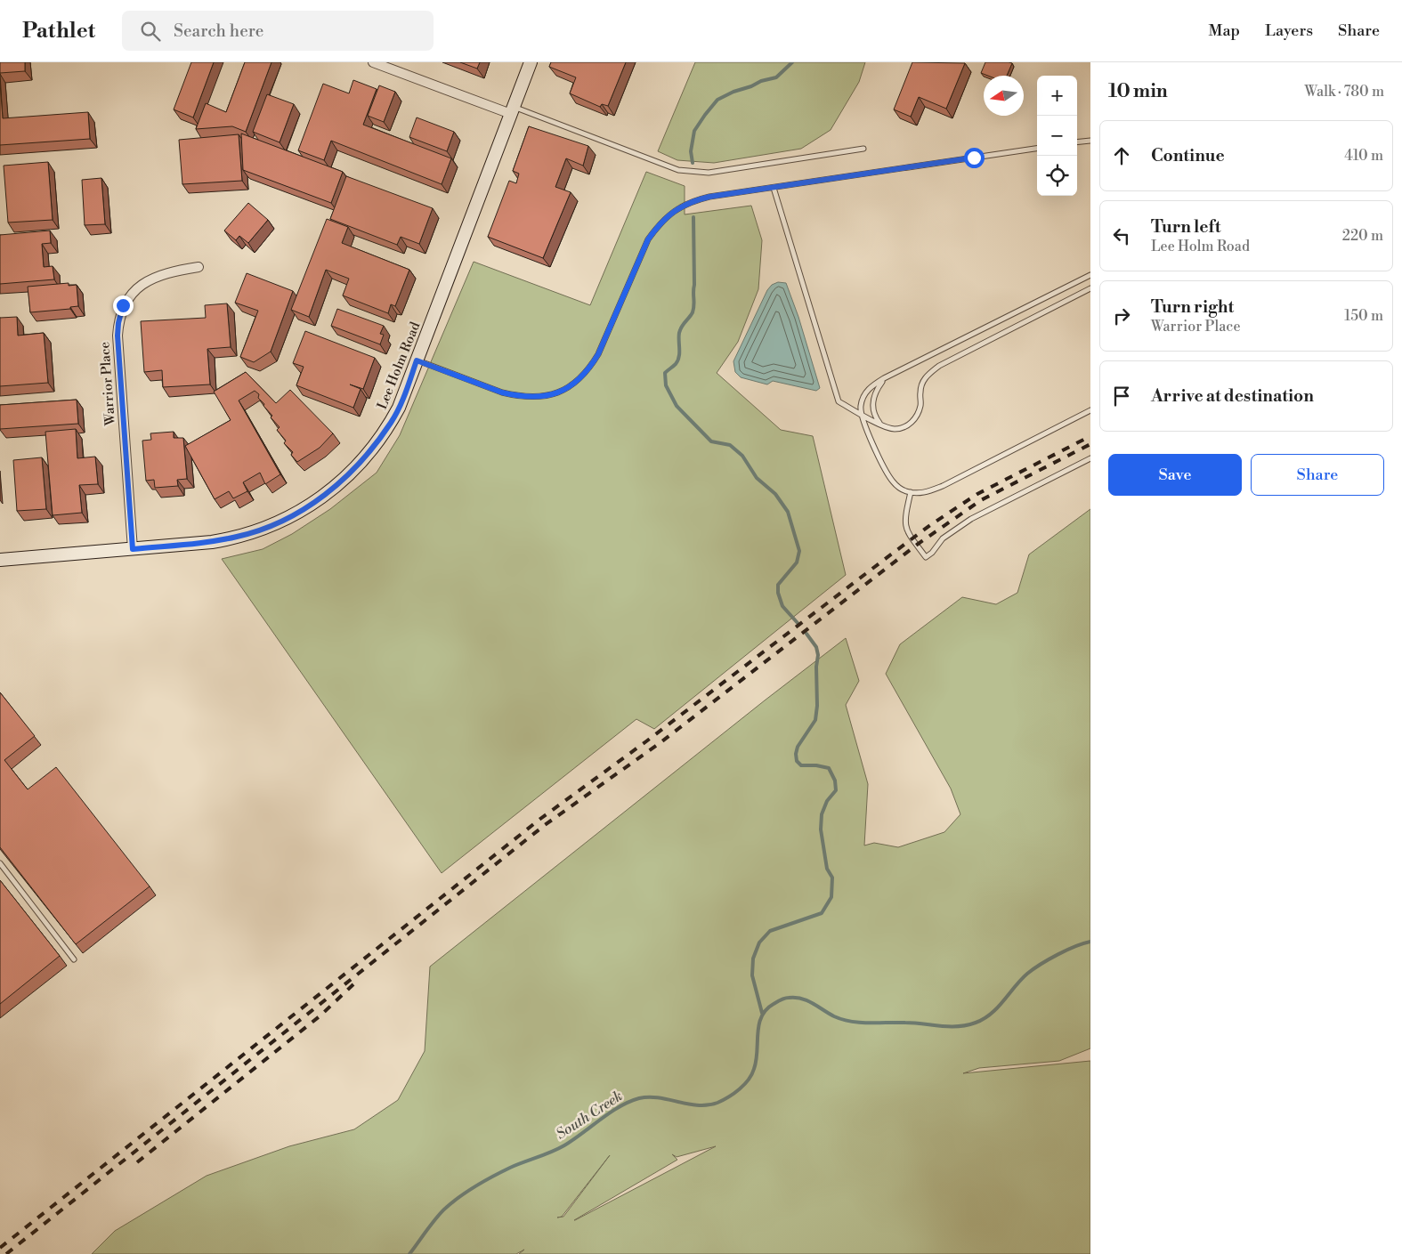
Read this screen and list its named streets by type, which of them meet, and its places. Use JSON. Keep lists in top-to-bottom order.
{
  "streets": {
    "street": ["Lee Holm Road", "Warrior Place"]
  },
  "crossings": [
    ["Lee Holm Road", "Warrior Place"]
  ],
  "water": ["South Creek"],
  "north": "left",
  "page": {
    "header": "Pathlet",
    "search": "Search here",
    "nav": ["Map", "Layers", "Share"],
    "heading": ["10 min", "Walk · 780 m"],
    "map_buttons": ["+", "−"],
    "list": [
      ["Continue", "410 m"],
      ["Turn left", "Lee Holm Road", "220 m"],
      ["Turn right", "Warrior Place", "150 m"],
      "Arrive at destination"
    ],
    "buttons": ["Save", "Share"]
  }
}
